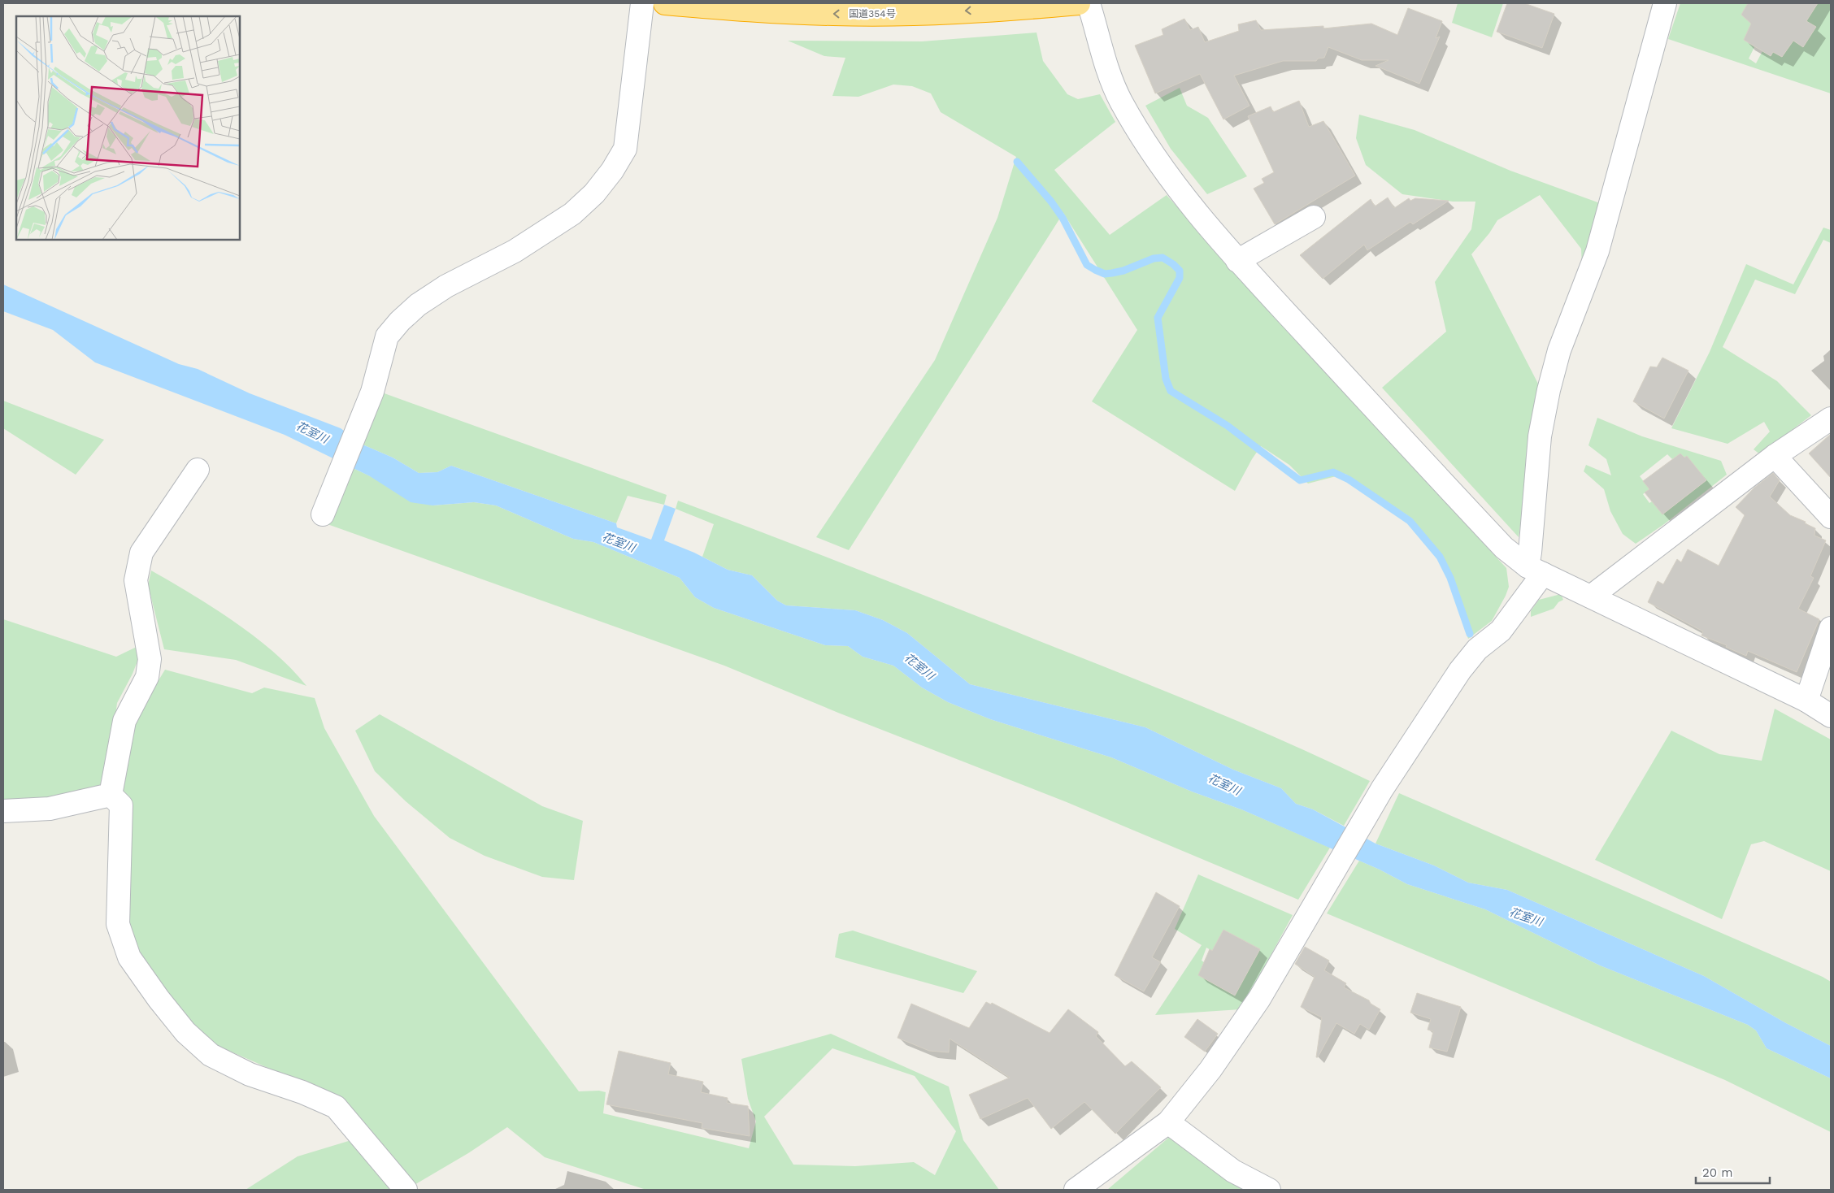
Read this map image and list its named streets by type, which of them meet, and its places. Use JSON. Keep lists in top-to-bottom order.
{
  "streets": {
    "highway": ["国道354号"]
  },
  "one_way": ["国道354号"],
  "water": ["花室川"],
  "scale_bar": "20 m"
}
